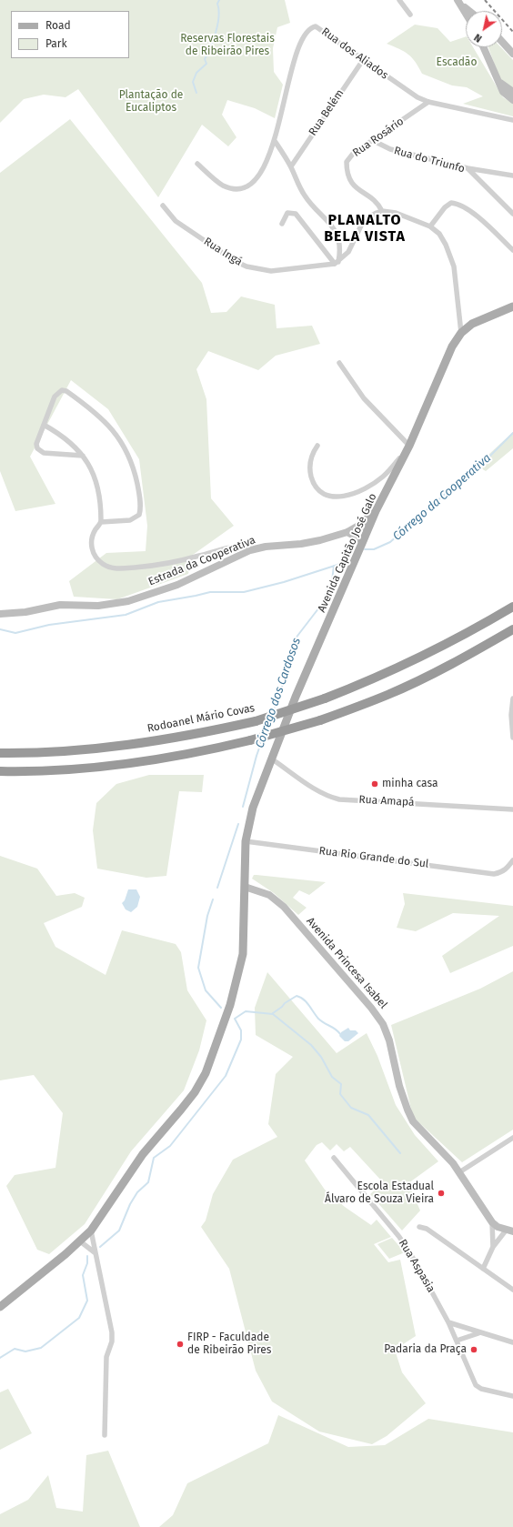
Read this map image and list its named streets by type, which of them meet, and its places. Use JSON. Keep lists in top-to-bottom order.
{
  "streets": {
    "highway": ["Rodoanel Mário Covas"],
    "main road": ["Avenida Capitão José Galo", "Estrada da Cooperativa", "Avenida Princesa Isabel"],
    "street": [
      "Rua dos Aliados",
      "Rua Belém",
      "Rua Rosário",
      "Rua do Triunfo",
      "Rua Ingá",
      "Rua Amapá",
      "Rua Rio Grande do Sul",
      "Rua Aspasia"
    ]
  },
  "crossings": [
    ["Rua dos Aliados", "Rua Belém"],
    ["Rua dos Aliados", "Rua Rosário"],
    ["Rua Rosário", "Rua do Triunfo"],
    ["Avenida Capitão José Galo", "Estrada da Cooperativa"],
    ["Avenida Capitão José Galo", "Rua Amapá"],
    ["Avenida Capitão José Galo", "Rua Rio Grande do Sul"],
    ["Avenida Capitão José Galo", "Avenida Princesa Isabel"]
  ],
  "districts": ["PLANALTO BELA VISTA"],
  "water": ["Córrego da Cooperativa", "Córrego dos Cardosos"],
  "parks": ["Reservas Florestais de Ribeirão Pires", "Escadão", "Plantação de Eucaliptos"],
  "places": [
    "minha casa",
    "Escola Estadual Álvaro de Souza Vieira",
    "FIRP - Faculdade de Ribeirão Pires",
    "Padaria da Praça"
  ],
  "legend": ["Road", "Park"],
  "north": "bottom left"
}
